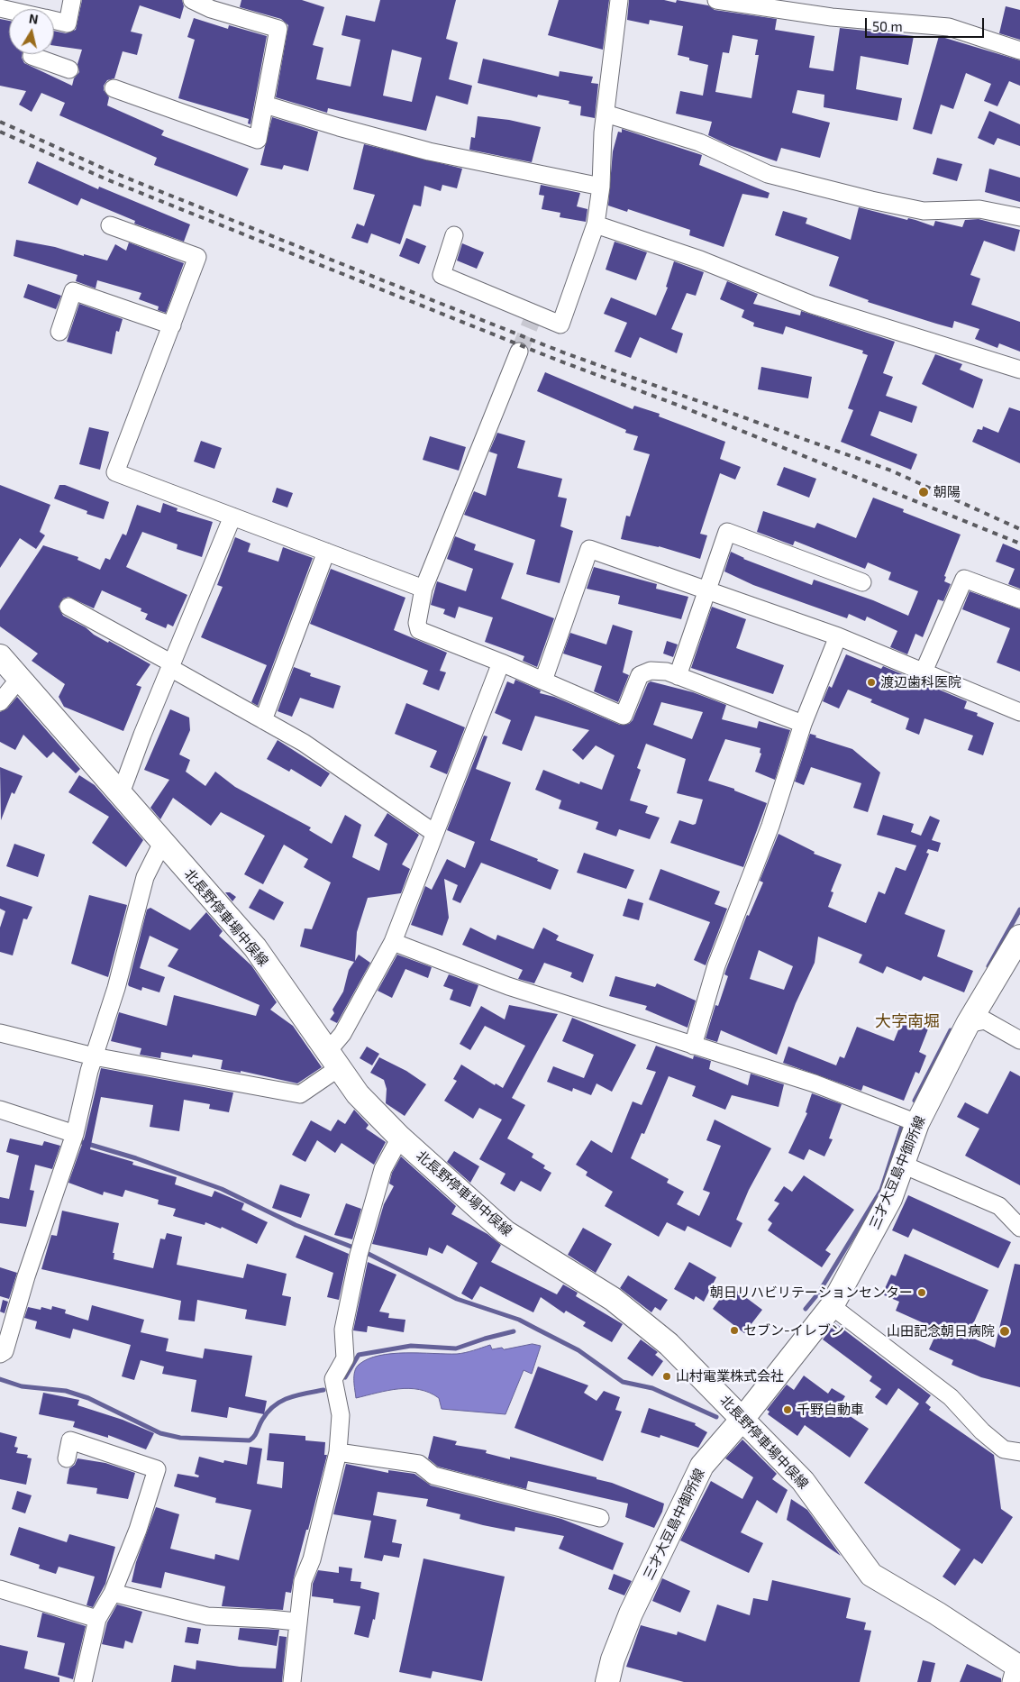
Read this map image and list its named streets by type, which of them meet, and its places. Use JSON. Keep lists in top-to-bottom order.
{
  "streets": {
    "main road": ["北長野停車場中俣線", "三才大豆島中御所線"]
  },
  "crossings": [
    ["北長野停車場中俣線", "三才大豆島中御所線"]
  ],
  "districts": ["大字南堀"],
  "places": [
    "朝陽",
    "渡辺歯科医院",
    "朝日リハビリテーションセンター",
    "セブン-イレブン",
    "山田記念朝日病院",
    "山村電業株式会社",
    "千野自動車"
  ],
  "scale_bar": "50 m",
  "north": "top"
}
